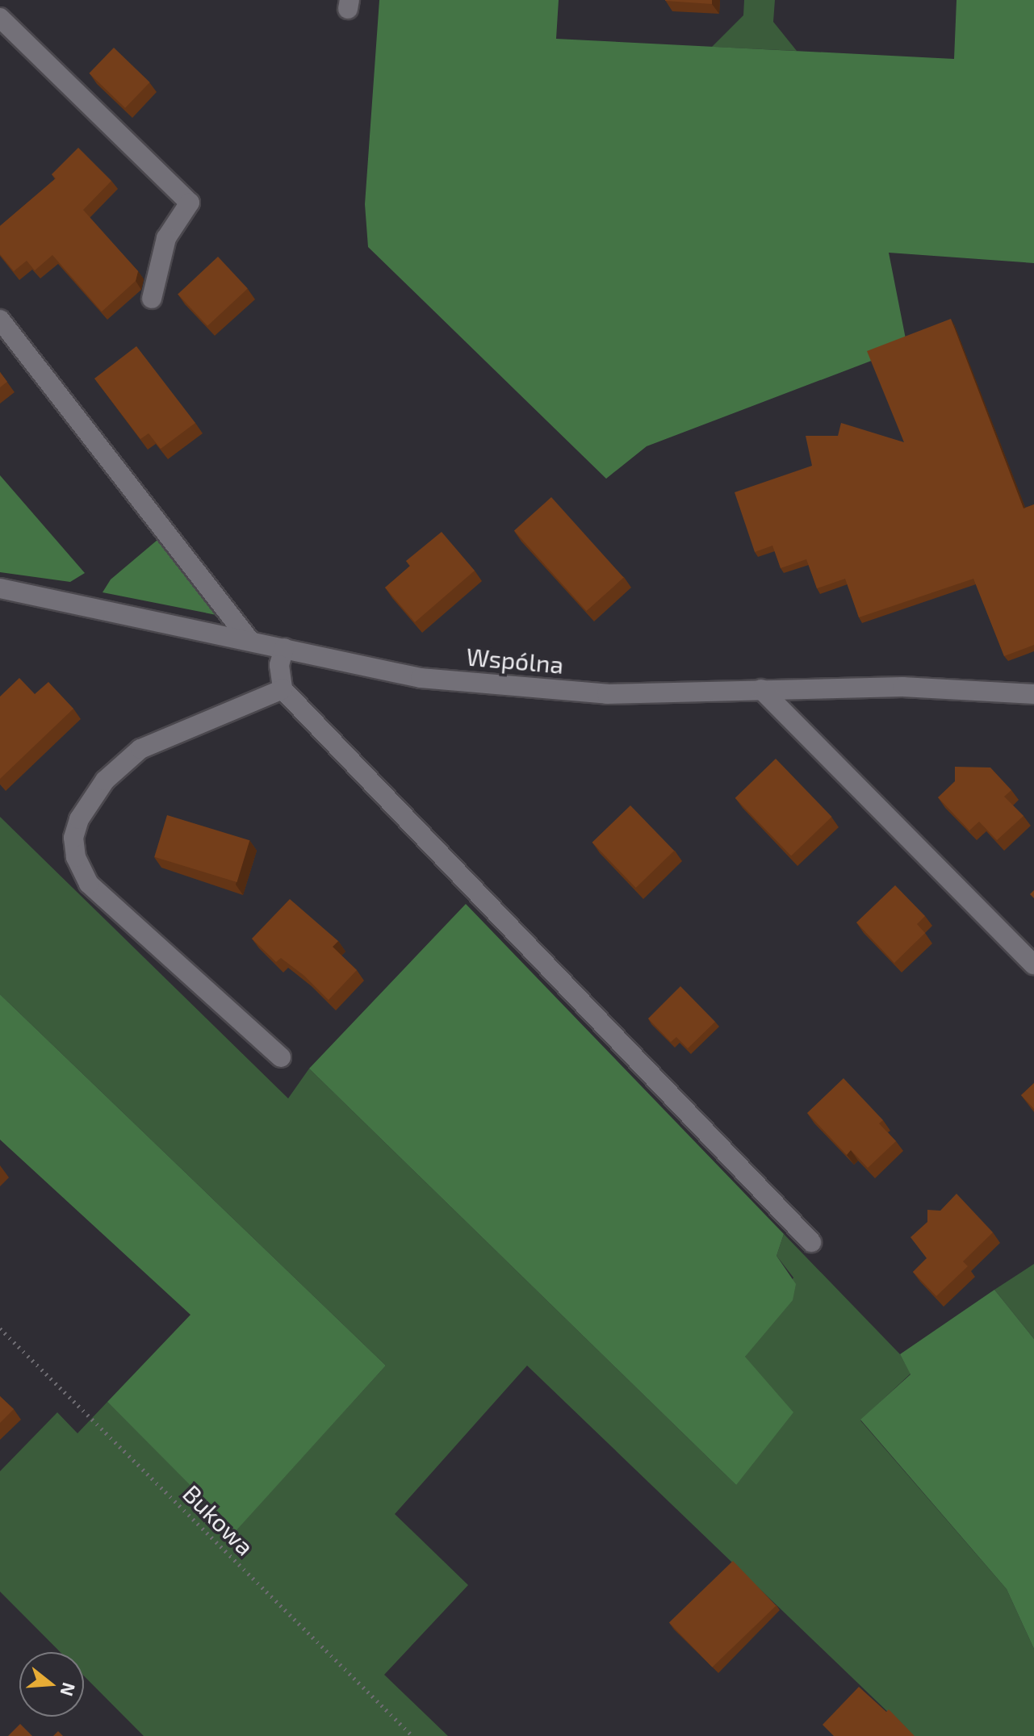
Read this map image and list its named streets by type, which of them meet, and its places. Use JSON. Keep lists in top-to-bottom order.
{
  "streets": {
    "street": ["Wspólna"],
    "path": ["Bukowa"]
  },
  "north": "right"
}
